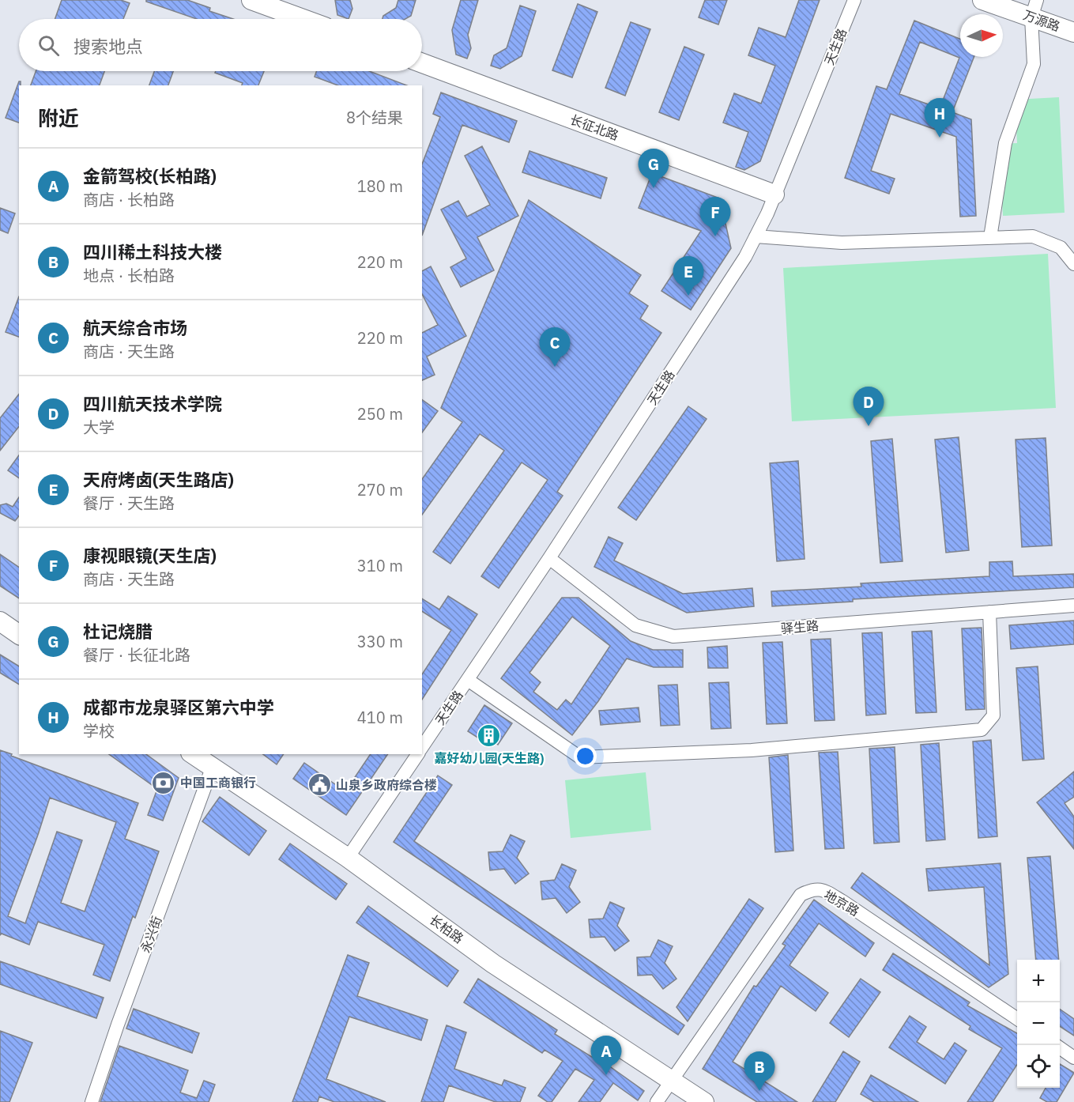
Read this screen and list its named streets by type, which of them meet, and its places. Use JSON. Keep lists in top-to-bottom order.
{
  "streets": {
    "street": [
      "万源路",
      "天生路",
      "长征北路",
      "驿生路",
      "地京路",
      "长柏路",
      "永兴街"
    ]
  },
  "crossings": [
    ["天生路", "长征北路"],
    ["天生路", "驿生路"],
    ["地京路", "长柏路"],
    ["长柏路", "永兴街"]
  ],
  "places": {
    "building": ["嘉好幼儿园(天生路)"],
    "bank": ["中国工商银行"],
    "public building": ["山泉乡政府综合楼"]
  },
  "north": "right",
  "page": {
    "search": "搜索地点",
    "heading": ["附近", "8个结果"],
    "pins": [
      "H",
      "G",
      "F",
      "E",
      "C",
      "D",
      "A",
      "B"
    ],
    "list": [
      {
        "mark": "A",
        "name": "金箭驾校(长柏路)",
        "note": "商店 · 长柏路",
        "value": "180 m"
      },
      {
        "mark": "B",
        "name": "四川稀土科技大楼",
        "note": "地点 · 长柏路",
        "value": "220 m"
      },
      {
        "mark": "C",
        "name": "航天综合市场",
        "note": "商店 · 天生路",
        "value": "220 m"
      },
      {
        "mark": "D",
        "name": "四川航天技术学院",
        "note": "大学",
        "value": "250 m"
      },
      {
        "mark": "E",
        "name": "天府烤卤(天生路店)",
        "note": "餐厅 · 天生路",
        "value": "270 m"
      },
      {
        "mark": "F",
        "name": "康视眼镜(天生店)",
        "note": "商店 · 天生路",
        "value": "310 m"
      },
      {
        "mark": "G",
        "name": "杜记烧腊",
        "note": "餐厅 · 长征北路",
        "value": "330 m"
      },
      {
        "mark": "H",
        "name": "成都市龙泉驿区第六中学",
        "note": "学校",
        "value": "410 m"
      }
    ],
    "map_buttons": ["+", "−"]
  }
}
